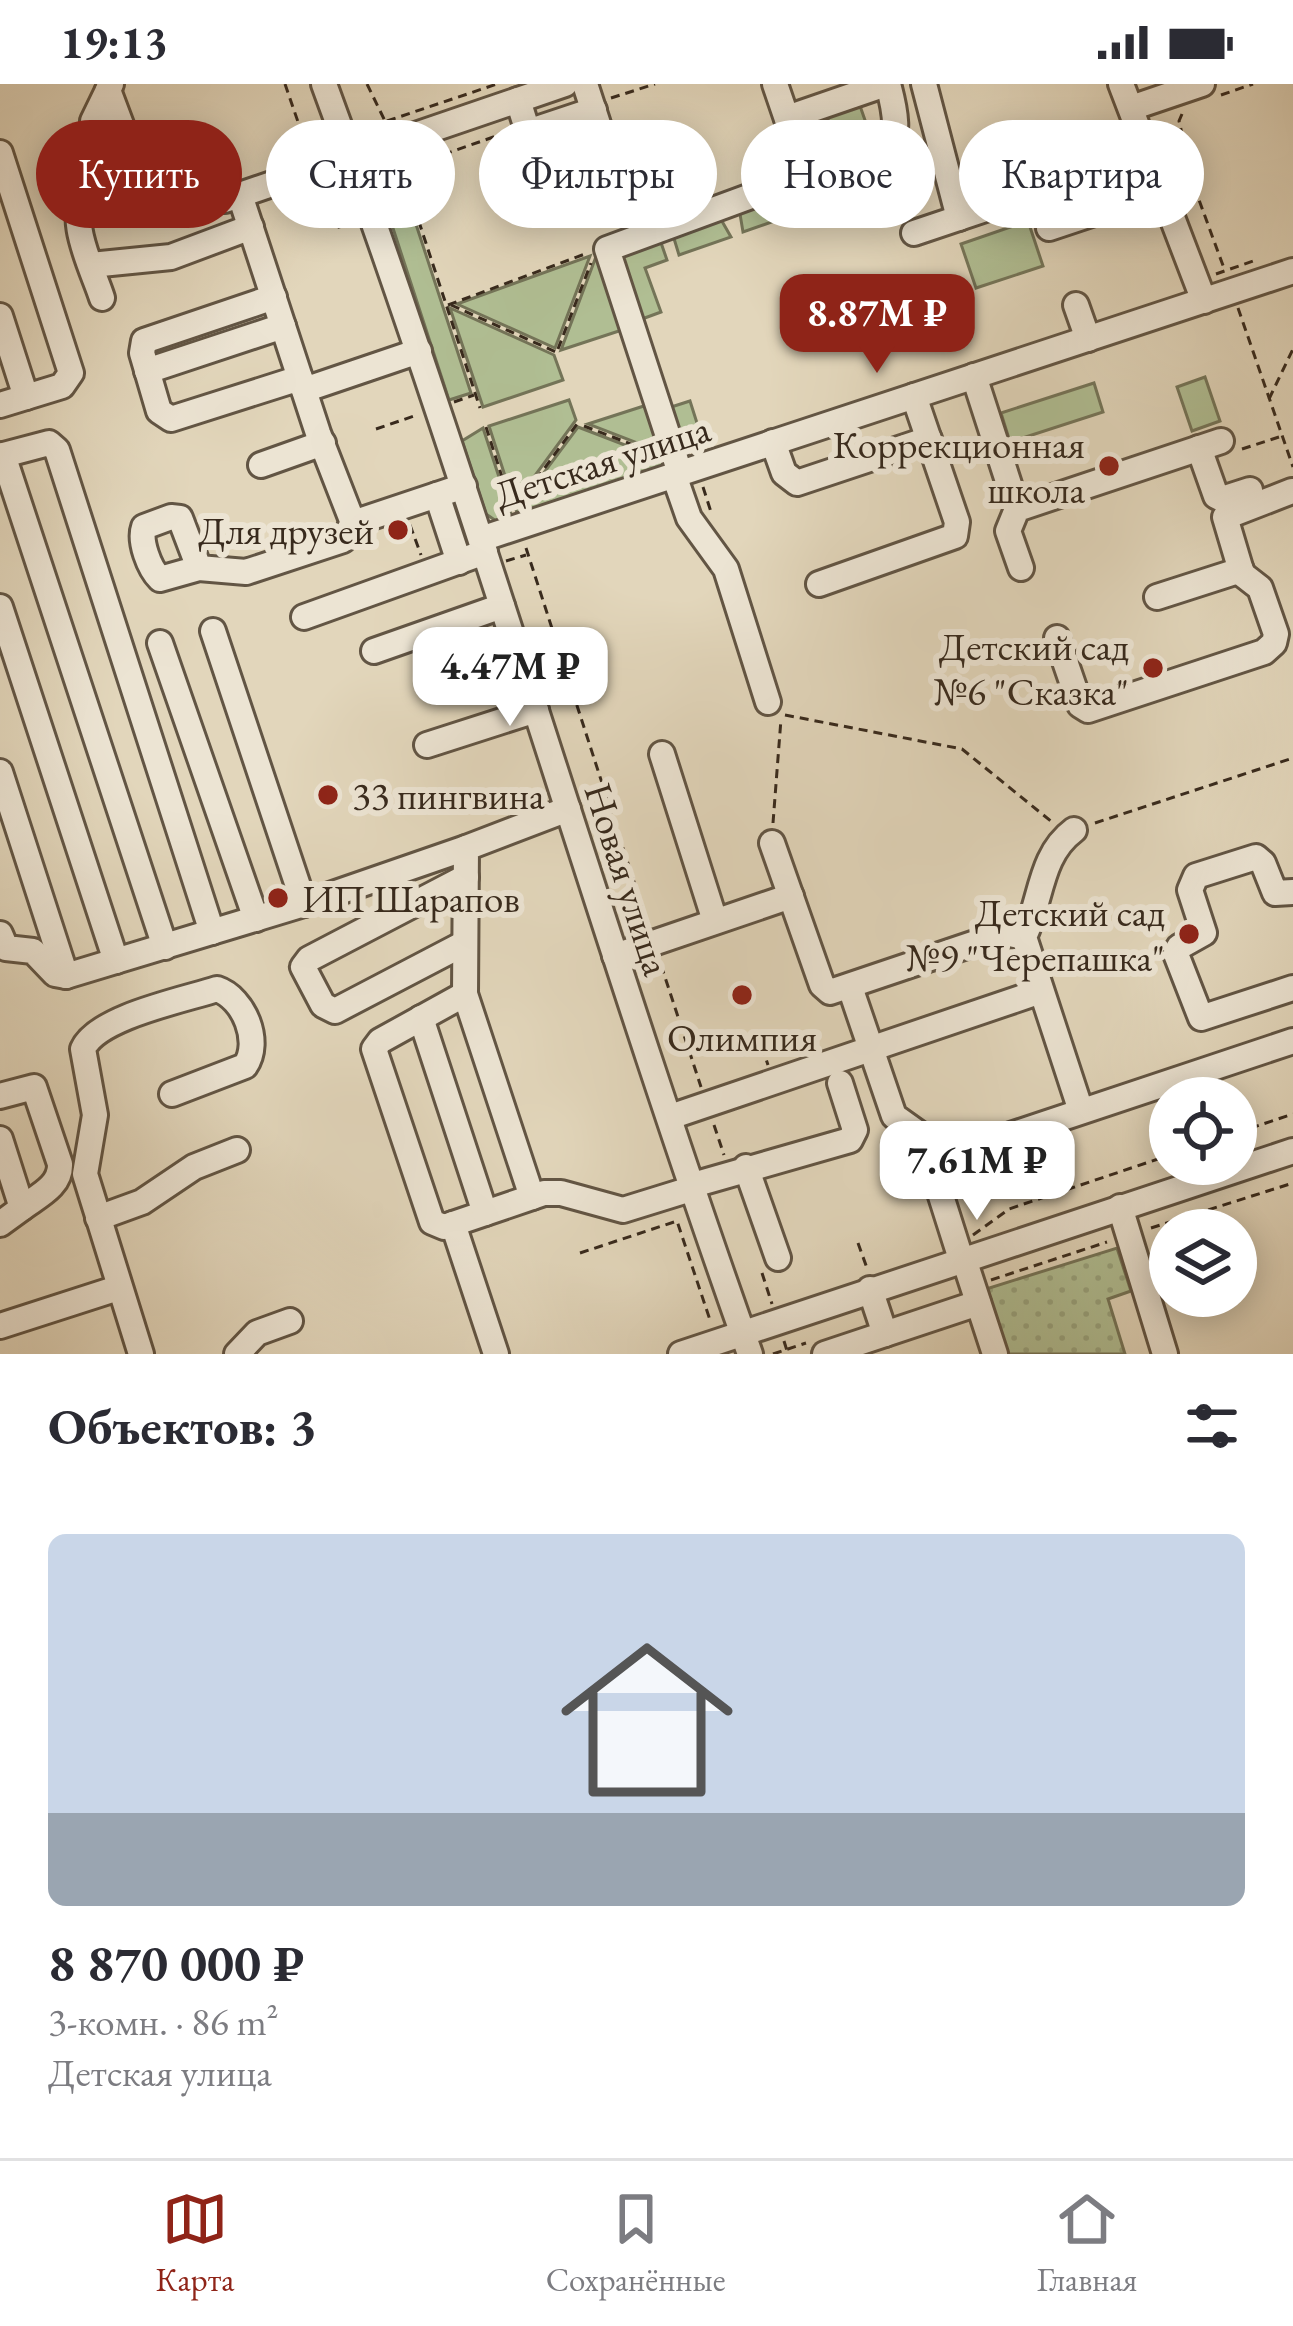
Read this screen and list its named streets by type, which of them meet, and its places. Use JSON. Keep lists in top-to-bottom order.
{
  "streets": {
    "street": ["Детская улица", "Новая улица"]
  },
  "crossings": [
    ["Детская улица", "Новая улица"]
  ],
  "places": [
    "Коррекционная школа",
    "Для друзей",
    "Детский сад №6 \"Сказка\"",
    "33 пингвина",
    "ИП Шарапов",
    "Детский сад №9 \"Черепашка\"",
    "Олимпия"
  ],
  "page": {
    "status": "19:13",
    "chip": [
      "Купить",
      "Снять",
      "Фильтры",
      "Новое",
      "Квартира"
    ],
    "price": ["8.87M ₽", "4.47M ₽", "7.61M ₽"],
    "heading": "Объектов: 3",
    "list": [
      {
        "name": "8 870 000 ₽",
        "note": "3-комн. · 86 m² · Детская улица"
      }
    ],
    "tabs": ["Карта", "Сохранённые", "Главная"]
  }
}
